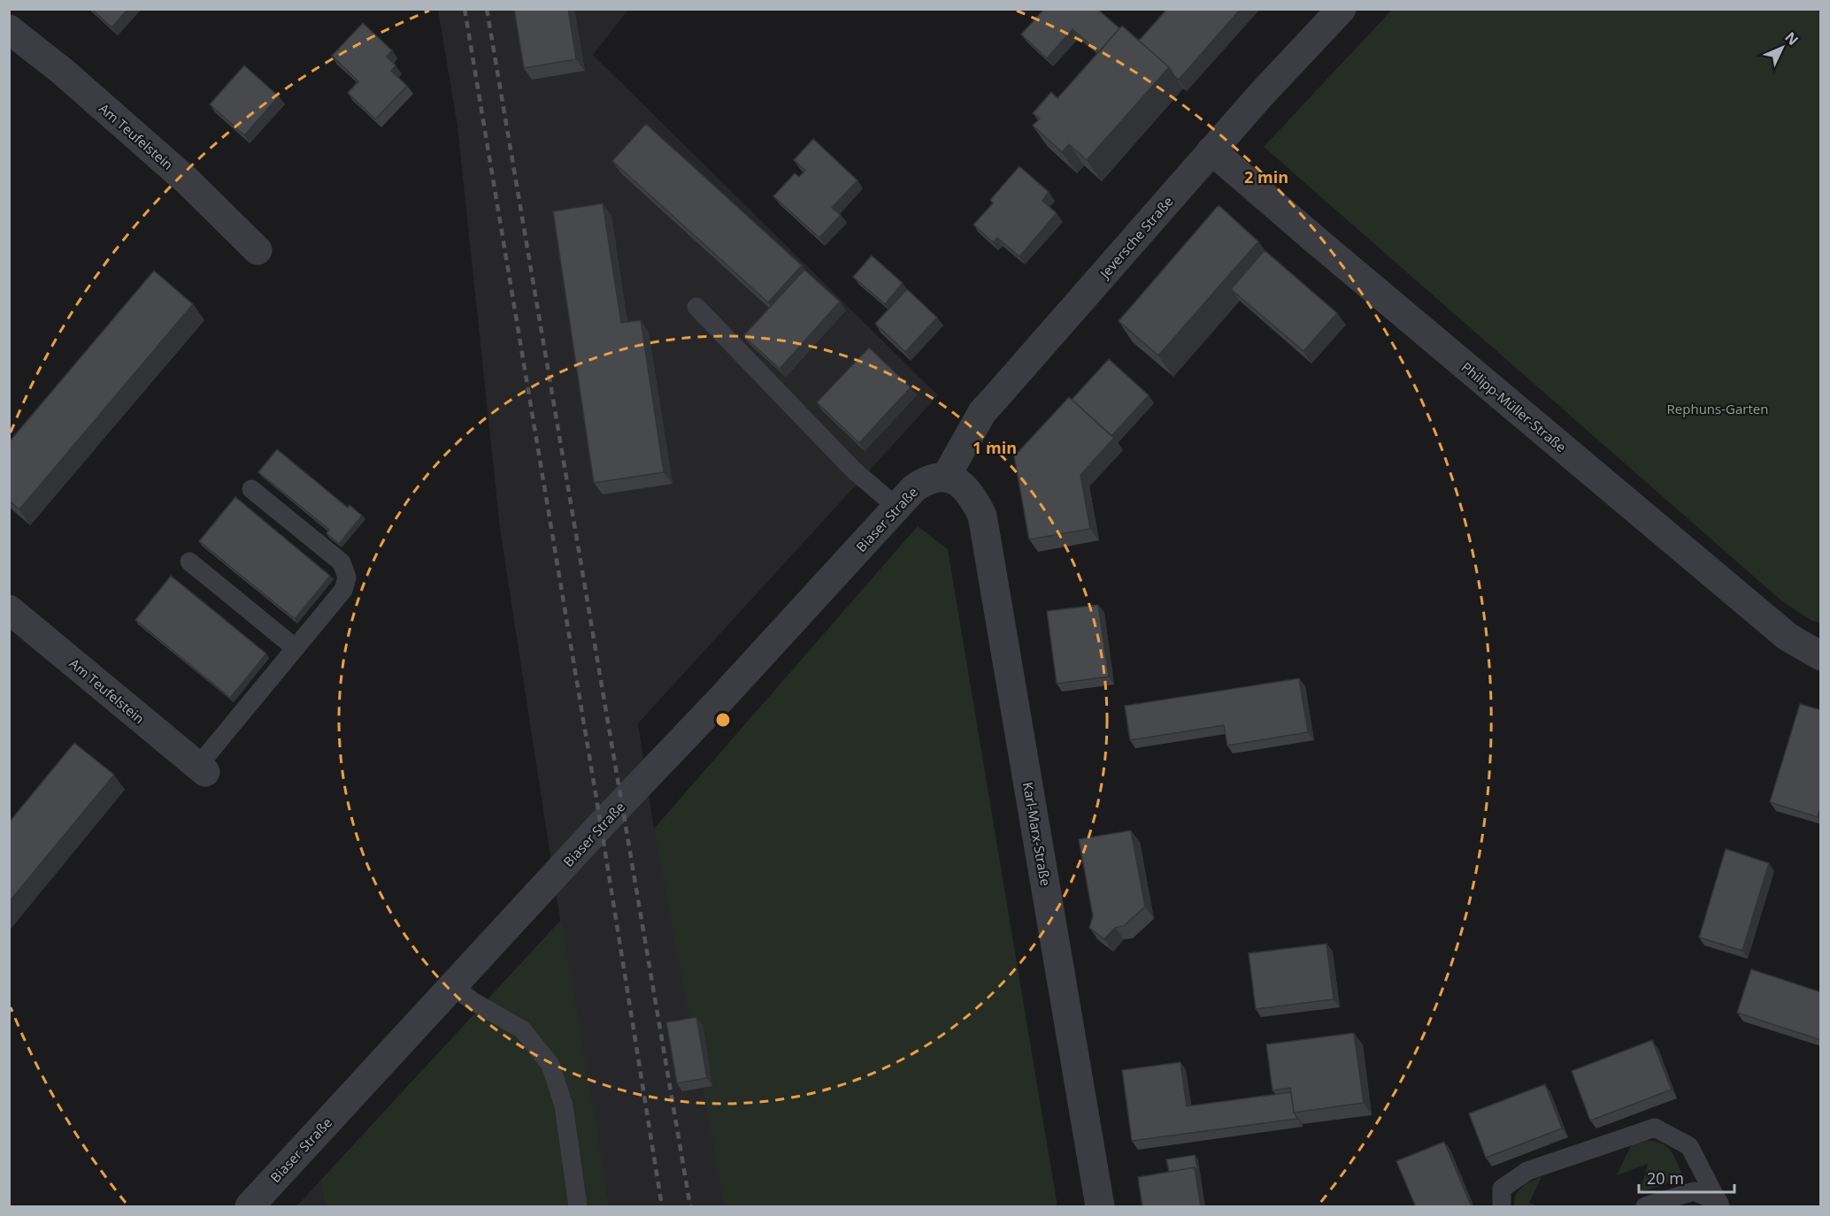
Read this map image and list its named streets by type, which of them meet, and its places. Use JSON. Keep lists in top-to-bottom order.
{
  "streets": {
    "street": [
      "Am Teufelstein",
      "Jeversche Straße",
      "Philipp-Müller-Straße",
      "Biaser Straße",
      "Karl-Marx-Straße"
    ]
  },
  "crossings": [
    ["Jeversche Straße", "Philipp-Müller-Straße"],
    ["Jeversche Straße", "Biaser Straße"],
    ["Jeversche Straße", "Karl-Marx-Straße"],
    ["Biaser Straße", "Karl-Marx-Straße"]
  ],
  "parks": ["Rephuns-Garten"],
  "scale_bar": "20 m",
  "north": "top right",
  "rings": ["2 min", "1 min"]
}
